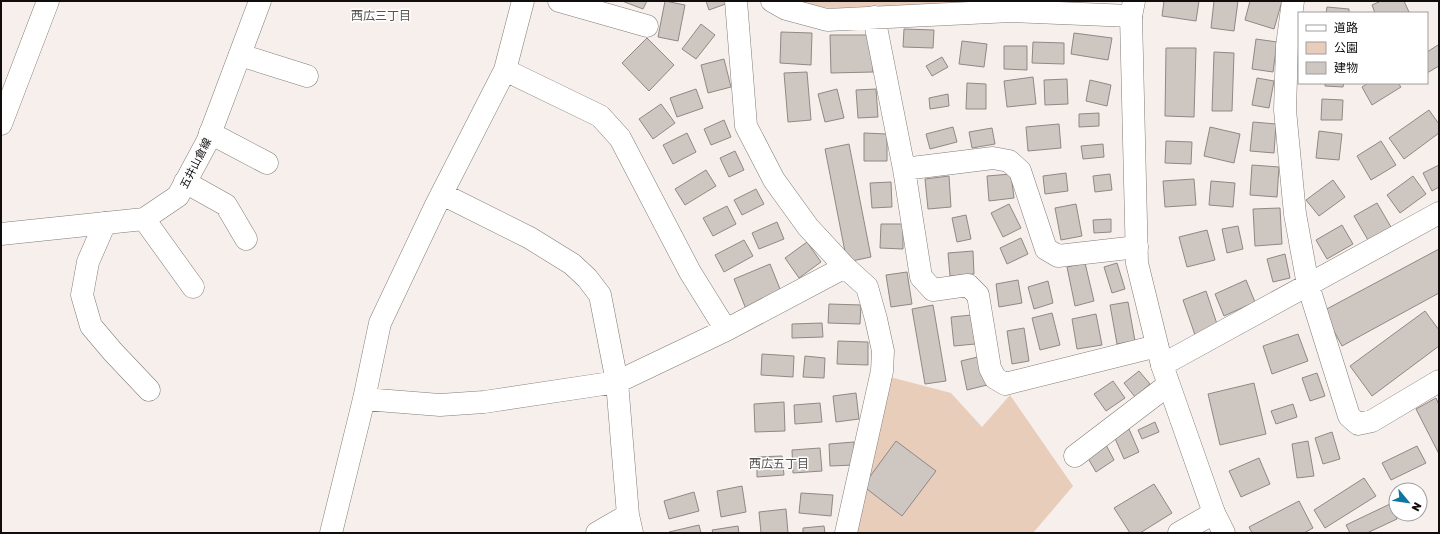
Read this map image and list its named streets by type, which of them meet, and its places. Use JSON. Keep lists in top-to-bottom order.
{
  "streets": {
    "street": ["五井山倉線"]
  },
  "districts": ["西広三丁目", "西広五丁目"],
  "legend": ["道路", "公園", "建物"],
  "north": "bottom right"
}
